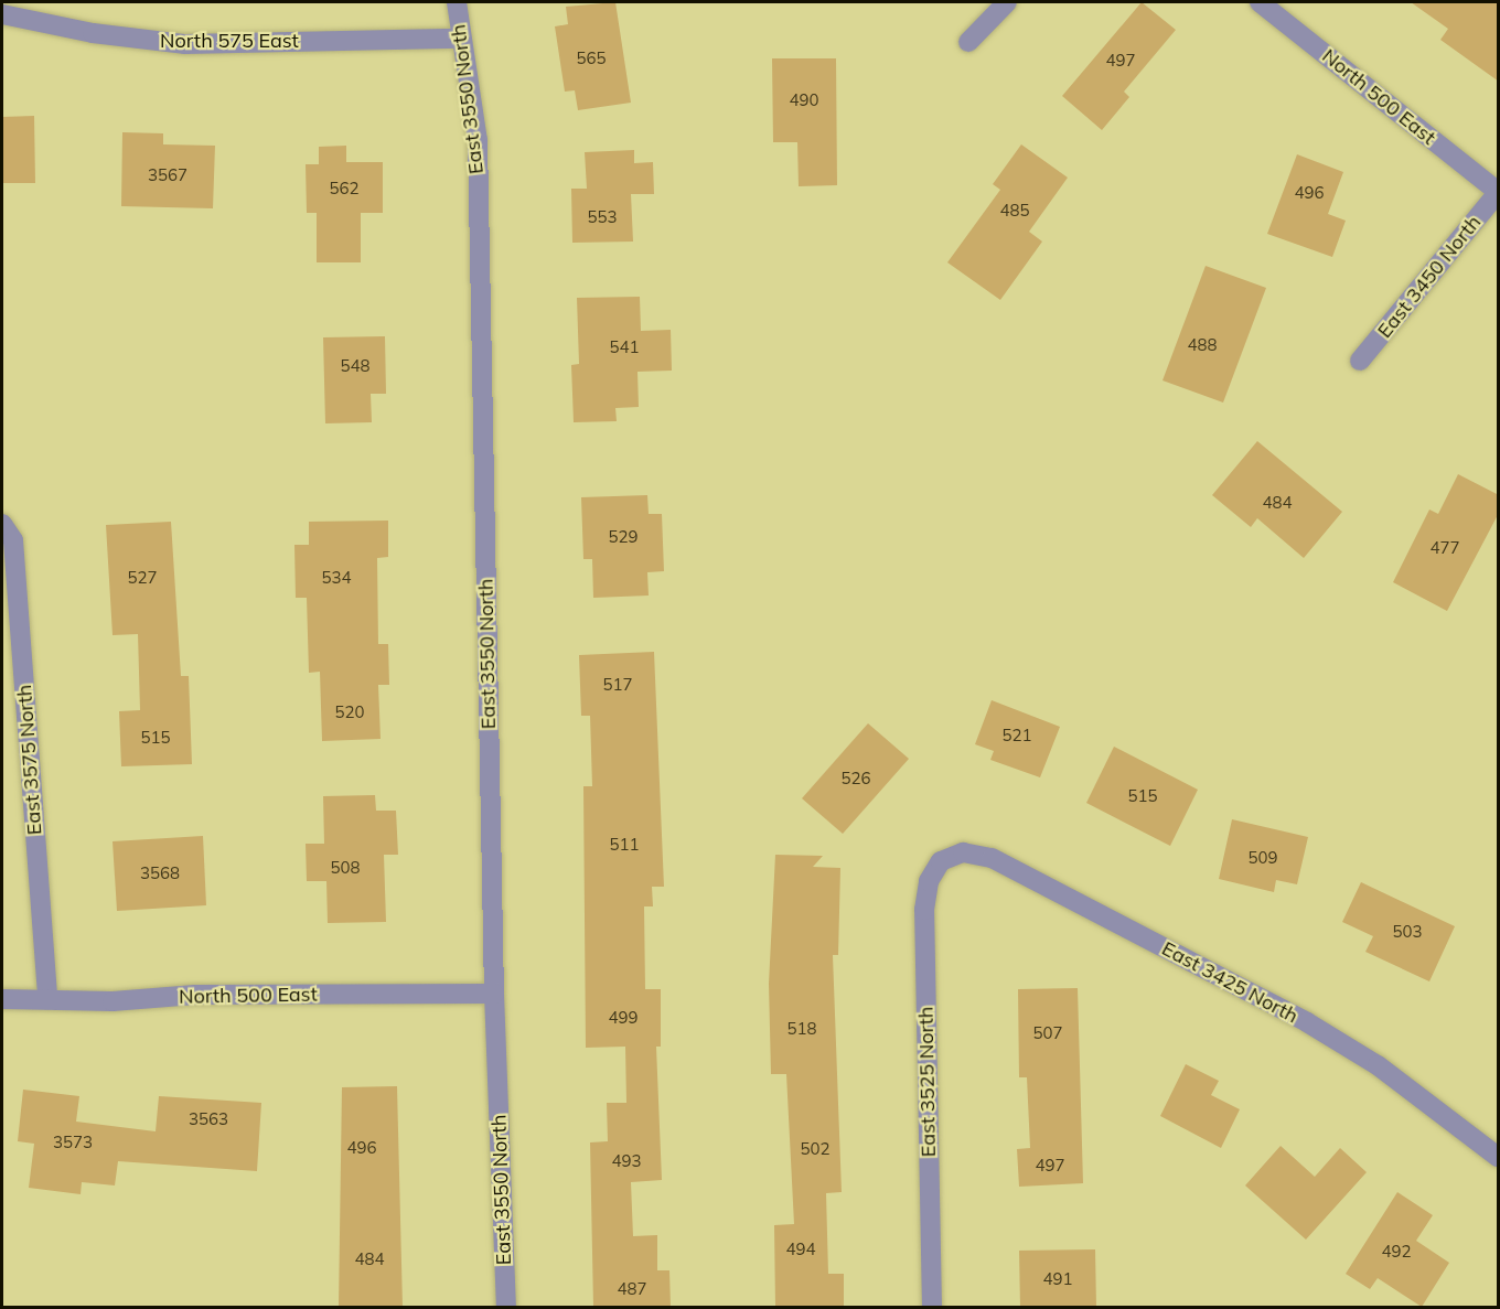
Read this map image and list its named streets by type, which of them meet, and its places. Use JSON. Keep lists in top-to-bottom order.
{
  "streets": {
    "street": [
      "North 575 East",
      "North 500 East",
      "East 3550 North",
      "East 3450 North",
      "East 3575 North",
      "East 3425 North",
      "East 3525 North"
    ]
  },
  "crossings": [
    ["North 575 East", "East 3550 North"],
    ["North 500 East", "East 3550 North"],
    ["North 500 East", "East 3450 North"],
    ["North 500 East", "East 3575 North"],
    ["East 3425 North", "East 3525 North"]
  ],
  "house_numbers": [
    "565",
    "497",
    "490",
    "3567",
    "562",
    "496",
    "485",
    "553",
    "488",
    "541",
    "548",
    "484",
    "529",
    "477",
    "527",
    "534",
    "517",
    "520",
    "521",
    "515",
    "526",
    "515",
    "511",
    "509",
    "508",
    "3568",
    "503",
    "499",
    "518",
    "507",
    "3563",
    "3573",
    "496",
    "502",
    "493",
    "497",
    "494",
    "492",
    "484",
    "491",
    "487"
  ]
}
